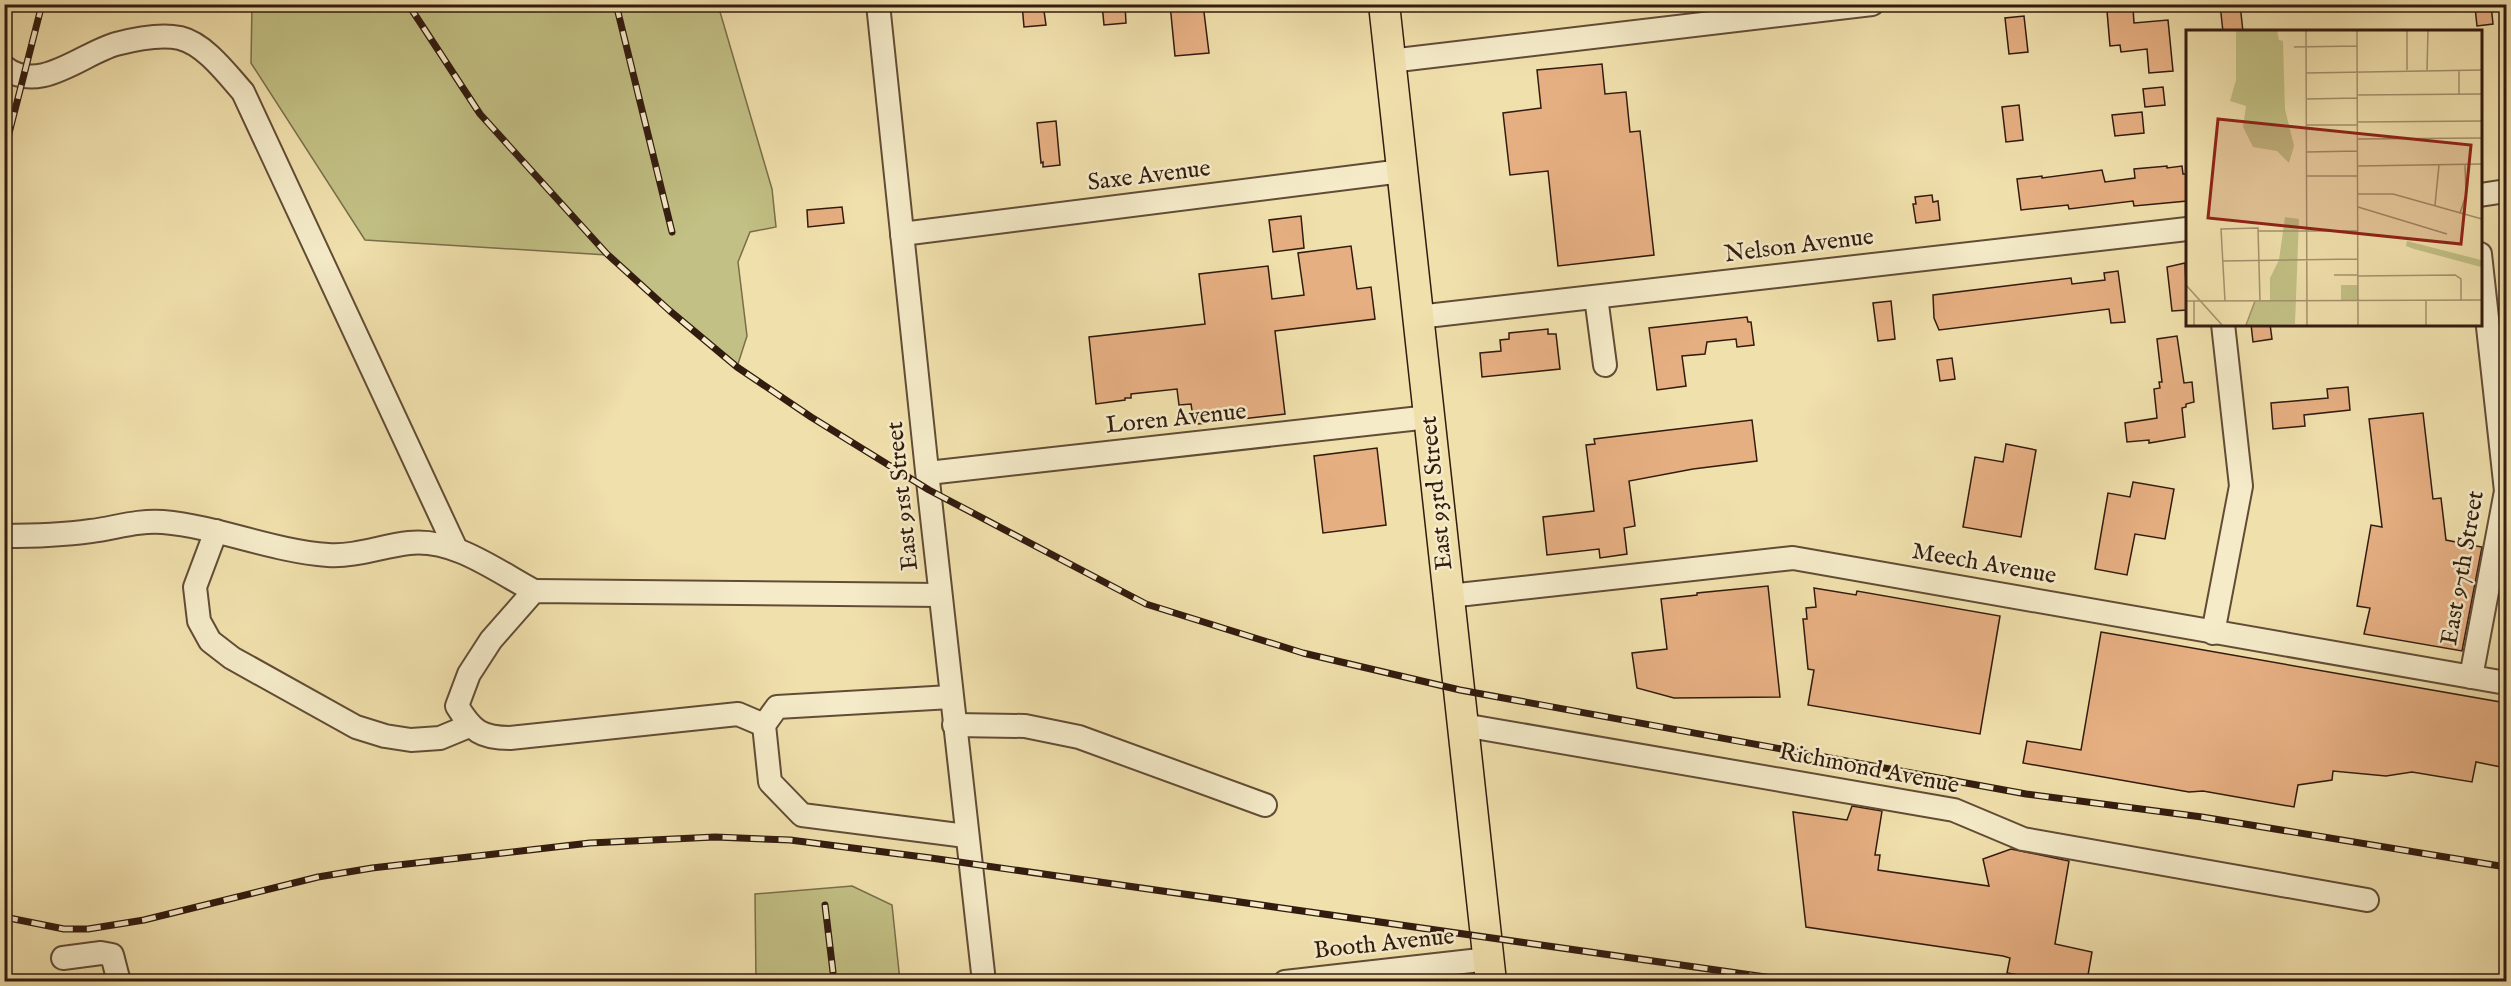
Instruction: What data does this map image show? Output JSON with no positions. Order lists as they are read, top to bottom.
{
  "streets": {
    "main road": ["East 93rd Street"],
    "street": [
      "Saxe Avenue",
      "Nelson Avenue",
      "Loren Avenue",
      "East 91st Street",
      "Meech Avenue",
      "East 97th Street",
      "Richmond Avenue",
      "Booth Avenue"
    ]
  },
  "crossings": [
    ["Saxe Avenue", "East 93rd Street"],
    ["Saxe Avenue", "East 91st Street"],
    ["Nelson Avenue", "East 93rd Street"],
    ["Loren Avenue", "East 93rd Street"],
    ["Loren Avenue", "East 91st Street"],
    ["East 93rd Street", "Meech Avenue"],
    ["East 93rd Street", "Richmond Avenue"],
    ["East 93rd Street", "Booth Avenue"],
    ["Meech Avenue", "East 97th Street"]
  ]
}
